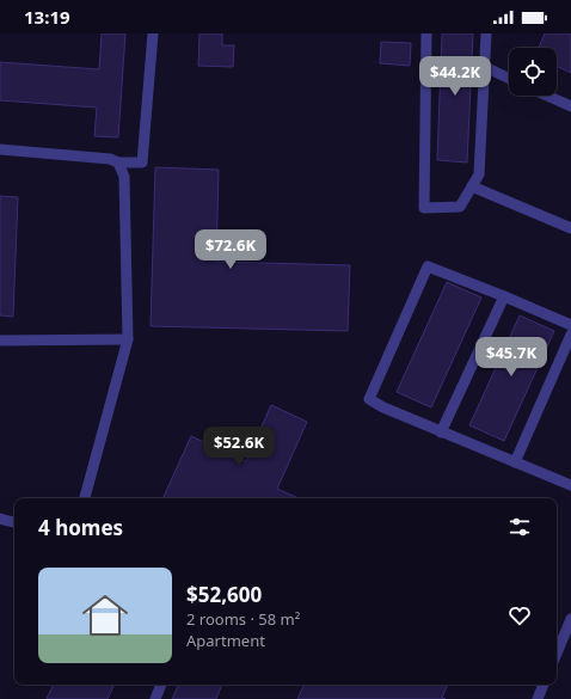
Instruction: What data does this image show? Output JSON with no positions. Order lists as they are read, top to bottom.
{
  "page": {
    "status": "13:19",
    "price": [
      "$44.2K",
      "$72.6K",
      "$45.7K",
      "$52.6K"
    ],
    "heading": "4 homes",
    "list": [
      {
        "name": "$52,600",
        "note": "2 rooms · 58 m² · Apartment"
      }
    ]
  }
}
